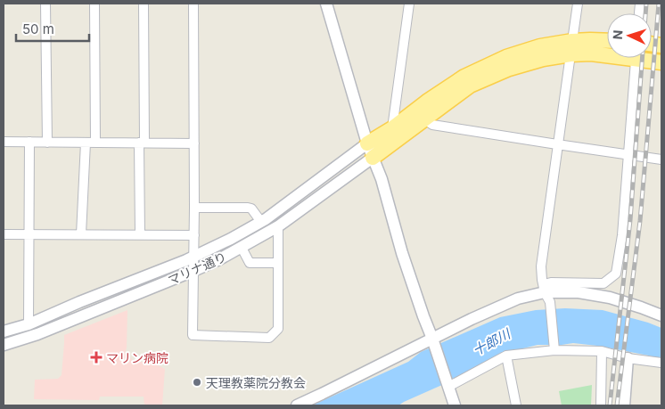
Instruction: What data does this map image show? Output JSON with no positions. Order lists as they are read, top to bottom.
{
  "streets": {
    "street": ["マリナ通り"]
  },
  "water": ["十郎川"],
  "places": {
    "health": ["マリン病院"],
    "other": ["天理教薬院分教会"]
  },
  "scale_bar": "50 m",
  "north": "left"
}
